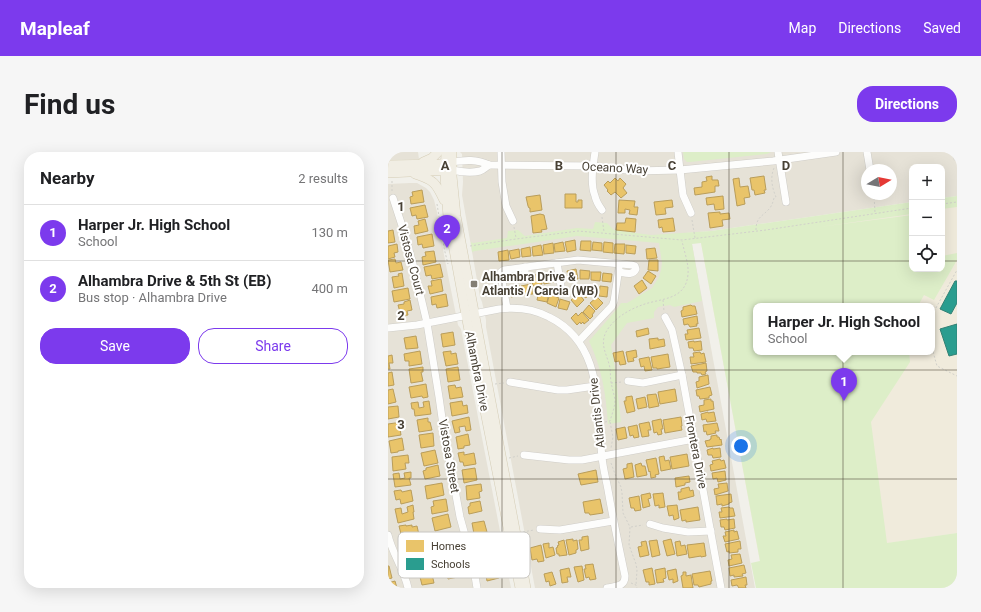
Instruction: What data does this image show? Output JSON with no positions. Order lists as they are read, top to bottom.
{
  "streets": {
    "main road": ["Alhambra Drive"],
    "street": [
      "Oceano Way",
      "Vistosa Court",
      "Atlantis Drive",
      "Frontera Drive",
      "Vistosa Street"
    ]
  },
  "crossings": [
    ["Oceano Way", "Alhambra Drive"],
    ["Vistosa Court", "Atlantis Drive"],
    ["Vistosa Court", "Vistosa Street"],
    ["Alhambra Drive", "Atlantis Drive"],
    ["Atlantis Drive", "Vistosa Street"]
  ],
  "places": {
    "transit": ["Alhambra Drive & Atlantis / Carcia (WB)"]
  },
  "legend": ["Homes", "Schools"],
  "north": "right",
  "page": {
    "header": "Mapleaf",
    "nav": ["Map", "Directions", "Saved"],
    "buttons": [
      "Directions",
      ["Save", "Share"]
    ],
    "title": "Find us",
    "heading": ["Nearby", "2 results"],
    "map_buttons": ["+", "−"],
    "list": [
      {
        "mark": "1",
        "name": "Harper Jr. High School",
        "note": "School",
        "value": "130 m"
      },
      {
        "mark": "2",
        "name": "Alhambra Drive & 5th St (EB)",
        "note": "Bus stop · Alhambra Drive",
        "value": "400 m"
      }
    ],
    "pins": ["2", "1"],
    "popup": ["Harper Jr. High School", "School"]
  },
  "grid": {
    "columns": [
      "A",
      "B",
      "C",
      "D"
    ],
    "rows": ["1", "2", "3"]
  }
}
